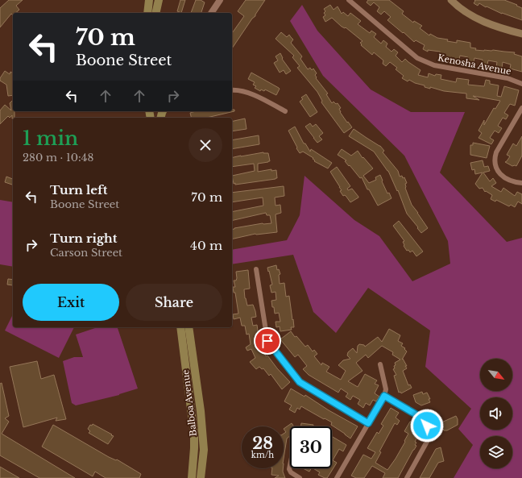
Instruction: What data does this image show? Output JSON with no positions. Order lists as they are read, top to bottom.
{
  "streets": {
    "main road": ["Balboa Avenue"],
    "street": ["Kenosha Avenue"]
  },
  "north": "bottom right",
  "page": {
    "turn": ["70 m", "Boone Street"],
    "heading": ["1 min", "280 m · 10:48"],
    "list": [
      {
        "name": "Turn left",
        "note": "Boone Street",
        "value": "70 m"
      },
      {
        "name": "Turn right",
        "note": "Carson Street",
        "value": "40 m"
      }
    ],
    "buttons": ["Exit", "Share"],
    "speed": "28 km/h",
    "limit": "30"
  }
}
